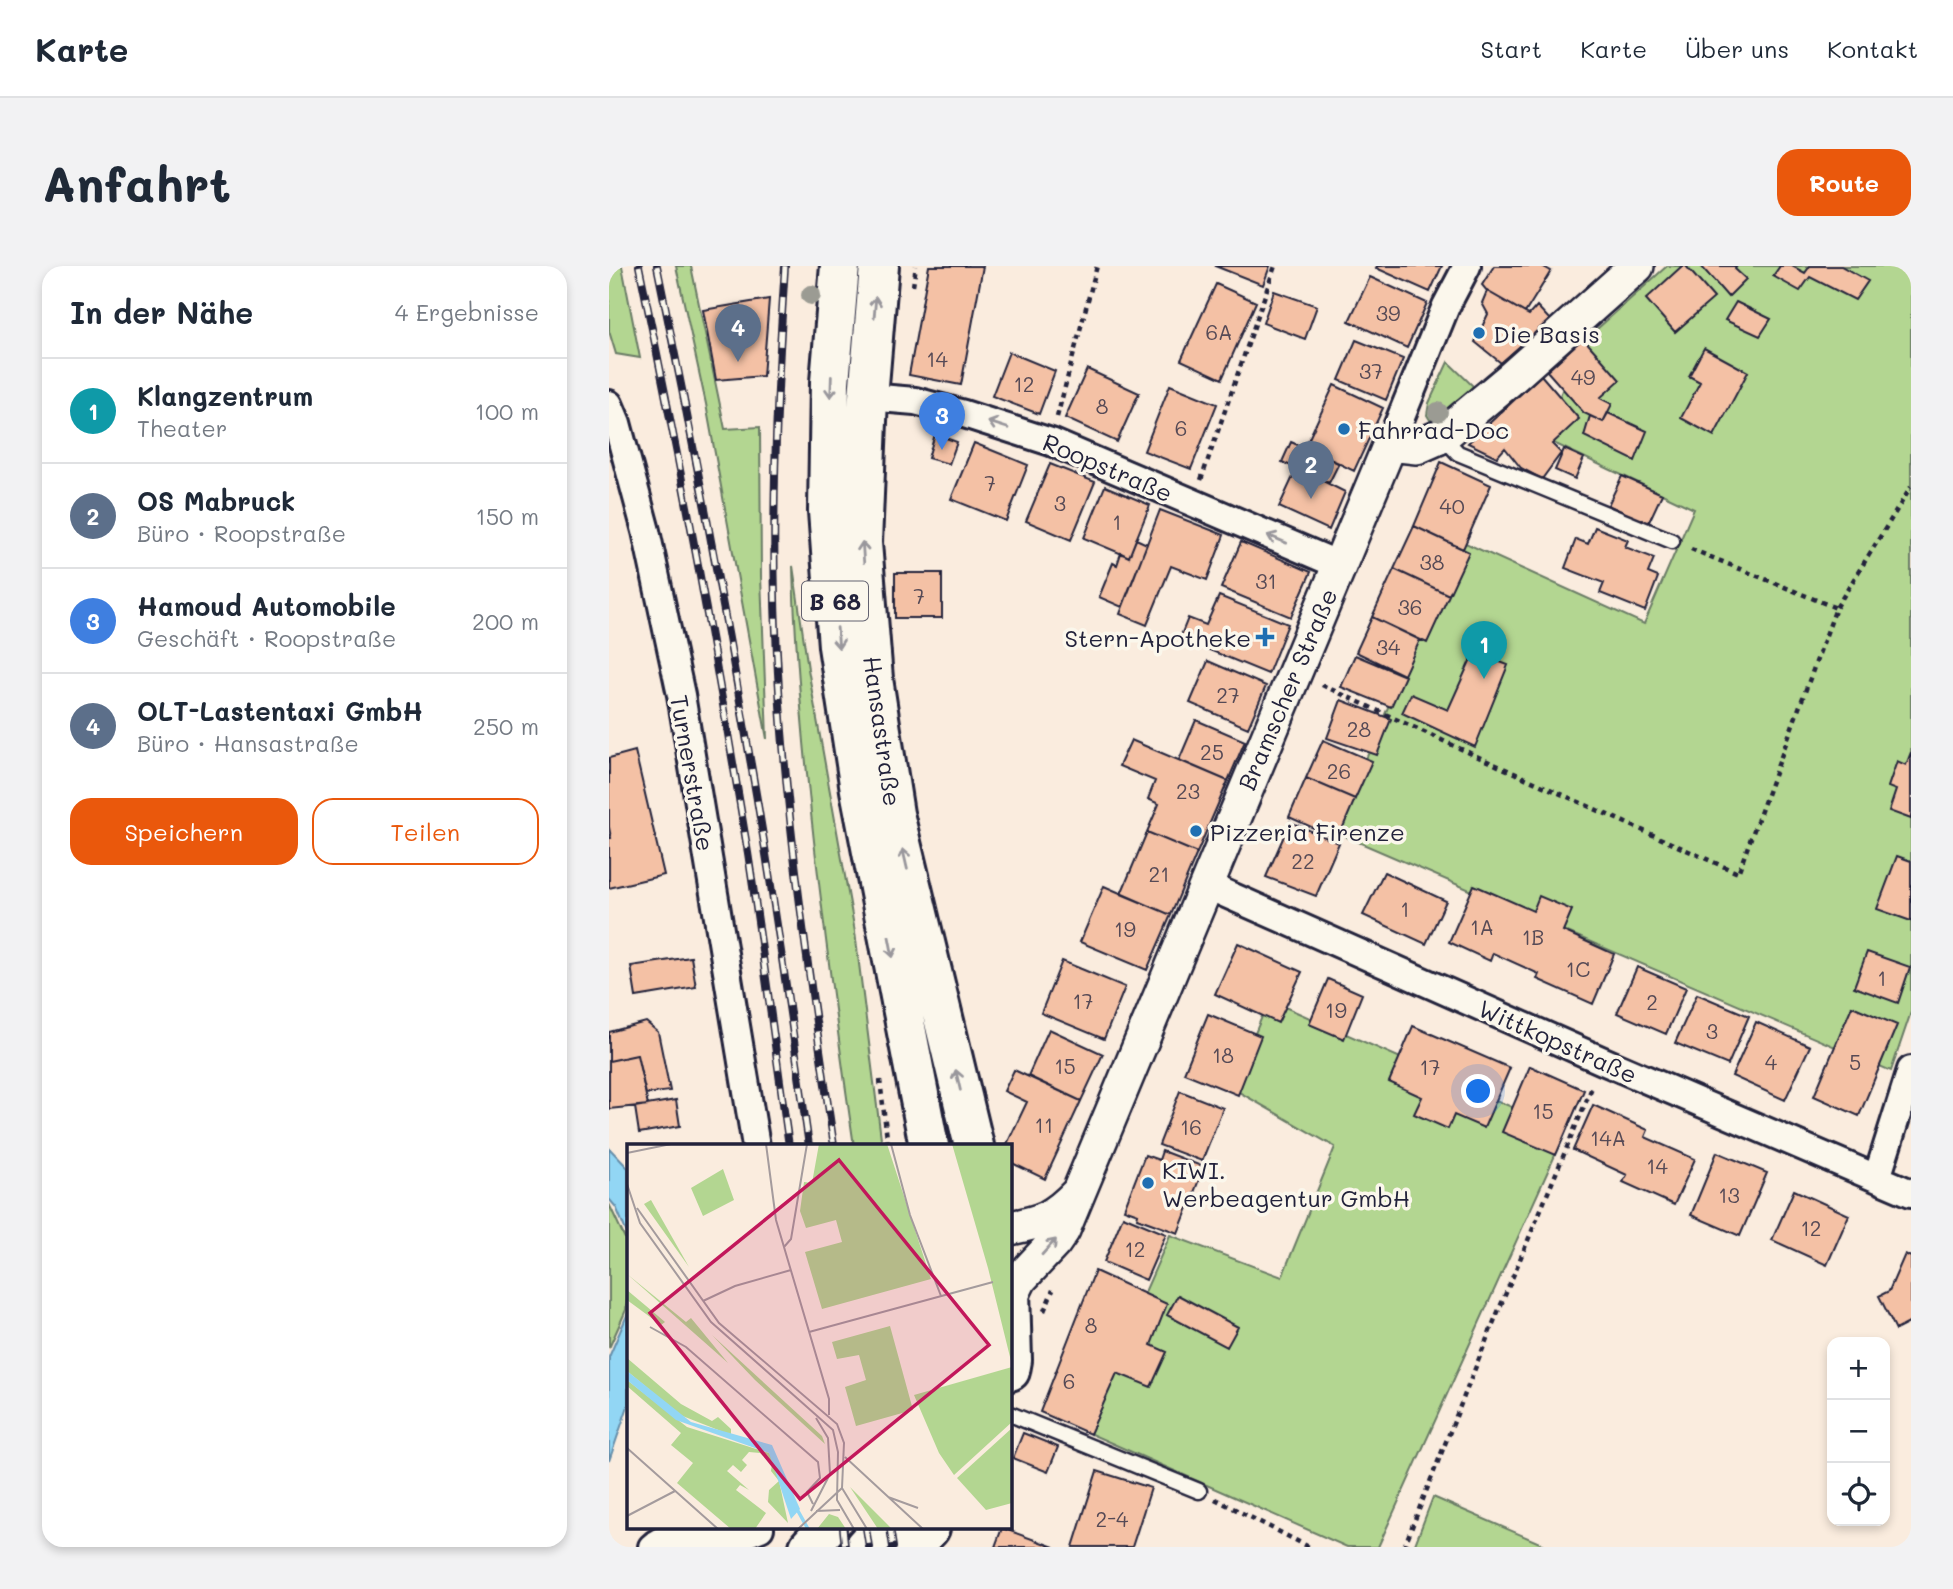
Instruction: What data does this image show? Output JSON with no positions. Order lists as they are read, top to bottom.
{
  "streets": {
    "main road": ["B 68", "Hansastraße"],
    "street": [
      "Roopstraße",
      "Bramscher Straße",
      "Turnerstraße",
      "Wittkopstraße"
    ]
  },
  "crossings": [
    ["Roopstraße", "Bramscher Straße"],
    ["Roopstraße", "Hansastraße"],
    ["Bramscher Straße", "Wittkopstraße"]
  ],
  "one_way": ["Roopstraße"],
  "places": {
    "other": [
      "Die Basis",
      "Fahrrad-Doc",
      "Pizzeria Firenze",
      "KIWI. Werbeagentur GmbH"
    ],
    "health": ["Stern-Apotheke"]
  },
  "house_numbers": [
    "39",
    "6A",
    "14",
    "37",
    "49",
    "12",
    "8",
    "6",
    "7",
    "3",
    "40",
    "1",
    "38",
    "31",
    "7",
    "36",
    "34",
    "27",
    "28",
    "25",
    "26",
    "23",
    "22",
    "21",
    "1",
    "1A",
    "19",
    "1B",
    "1C",
    "1",
    "17",
    "2",
    "19",
    "3",
    "18",
    "4",
    "5",
    "15",
    "17",
    "15",
    "11",
    "16",
    "14A",
    "14",
    "13",
    "12",
    "12",
    "8",
    "6",
    "2-4"
  ],
  "page": {
    "header": "Karte",
    "nav": [
      "Start",
      "Karte",
      "Über uns",
      "Kontakt"
    ],
    "buttons": [
      "Route",
      ["Speichern", "Teilen"]
    ],
    "title": "Anfahrt",
    "heading": ["In der Nähe", "4 Ergebnisse"],
    "pins": [
      "4",
      "3",
      "2",
      "1"
    ],
    "list": [
      {
        "mark": "1",
        "name": "Klangzentrum",
        "note": "Theater",
        "value": "100 m"
      },
      {
        "mark": "2",
        "name": "OS Mabruck",
        "note": "Büro · Roopstraße",
        "value": "150 m"
      },
      {
        "mark": "3",
        "name": "Hamoud Automobile",
        "note": "Geschäft · Roopstraße",
        "value": "200 m"
      },
      {
        "mark": "4",
        "name": "OLT-Lastentaxi GmbH",
        "note": "Büro · Hansastraße",
        "value": "250 m"
      }
    ],
    "map_buttons": ["+", "−"]
  }
}
